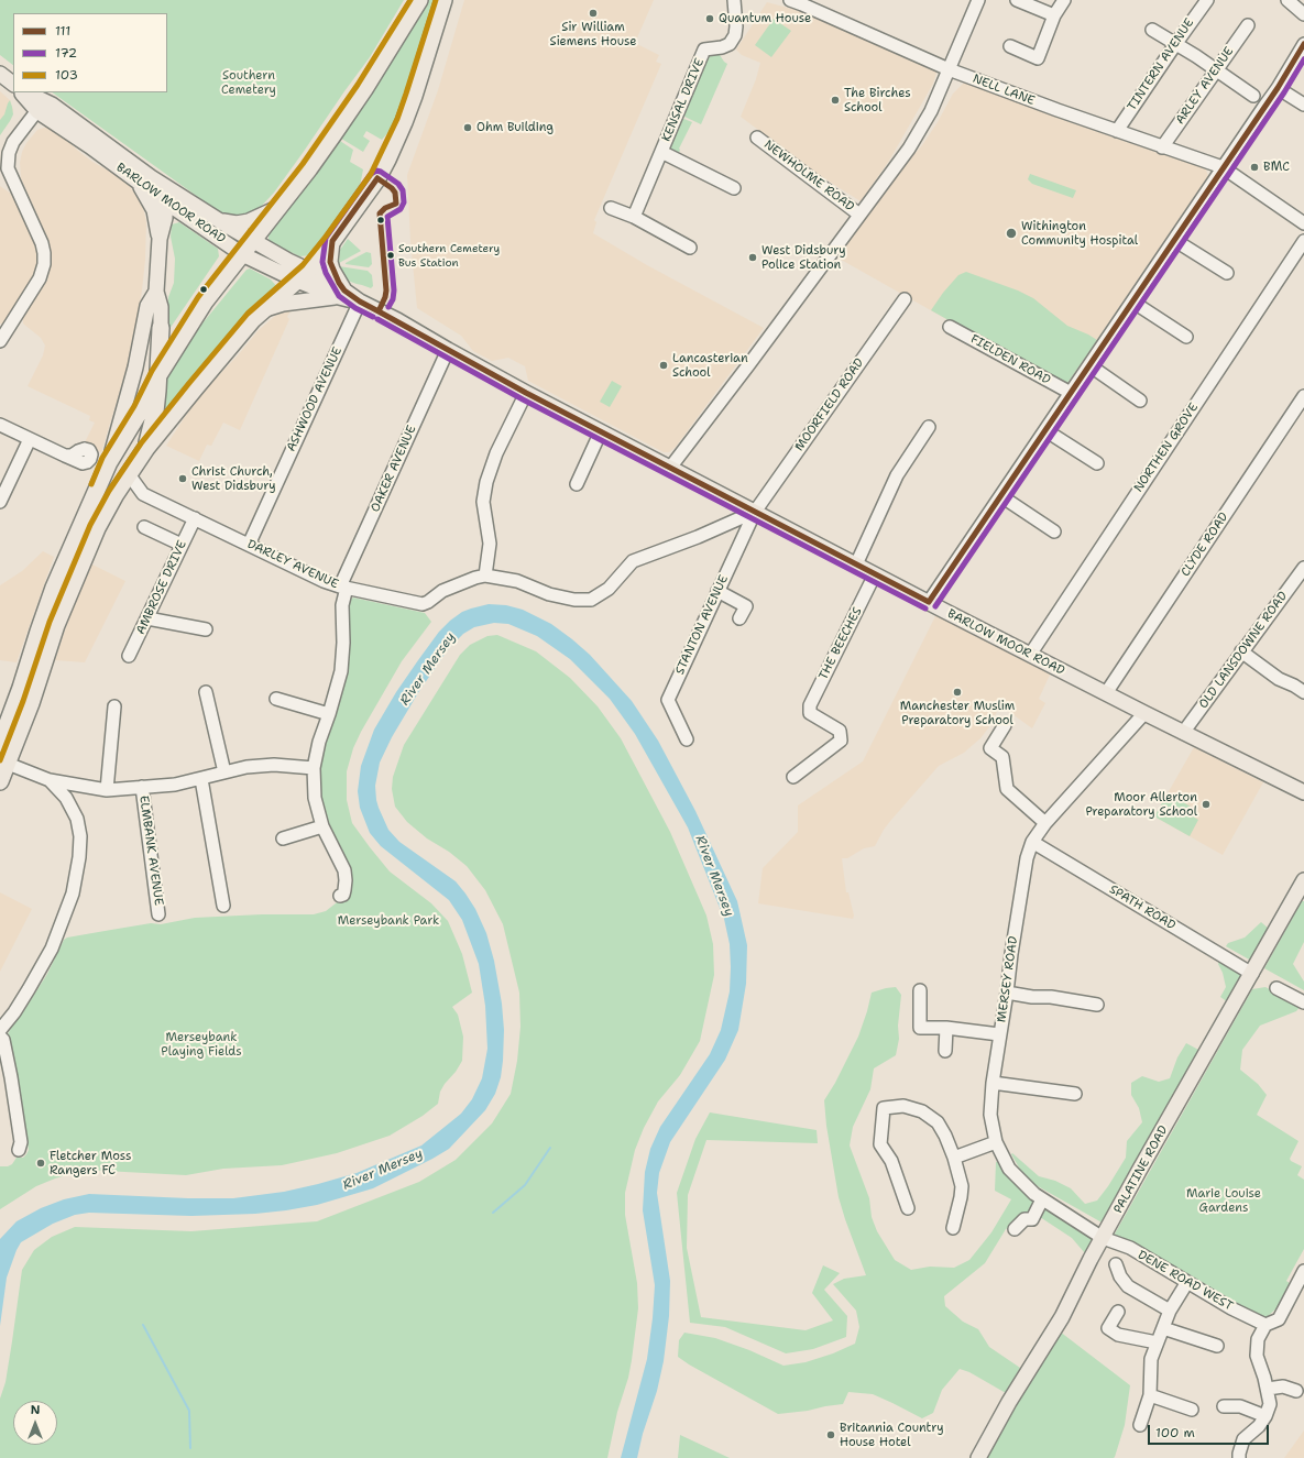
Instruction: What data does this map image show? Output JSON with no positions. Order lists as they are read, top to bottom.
{
  "streets": {
    "main road": ["BARLOW MOOR ROAD", "PALATINE ROAD"],
    "street": [
      "TINTERN AVENUE",
      "ARLEY AVENUE",
      "NELL LANE",
      "KENSAL DRIVE",
      "NEWHOLME ROAD",
      "FIELDEN ROAD",
      "ASHWOOD AVENUE",
      "MOORFIELD ROAD",
      "NORTHEN GROVE",
      "OAKER AVENUE",
      "CLYDE ROAD",
      "DARLEY AVENUE",
      "AMBROSE DRIVE",
      "STANTON AVENUE",
      "THE BEECHES",
      "OLD LANSDOWNE ROAD",
      "ELMBANK AVENUE",
      "SPATH ROAD",
      "MERSEY ROAD",
      "DENE ROAD WEST"
    ]
  },
  "crossings": [
    ["TINTERN AVENUE", "NELL LANE"],
    ["ARLEY AVENUE", "NELL LANE"],
    ["BARLOW MOOR ROAD", "ASHWOOD AVENUE"],
    ["BARLOW MOOR ROAD", "MOORFIELD ROAD"],
    ["BARLOW MOOR ROAD", "NORTHEN GROVE"],
    ["BARLOW MOOR ROAD", "OAKER AVENUE"],
    ["BARLOW MOOR ROAD", "CLYDE ROAD"],
    ["BARLOW MOOR ROAD", "DARLEY AVENUE"],
    ["BARLOW MOOR ROAD", "STANTON AVENUE"],
    ["BARLOW MOOR ROAD", "THE BEECHES"],
    ["BARLOW MOOR ROAD", "OLD LANSDOWNE ROAD"],
    ["BARLOW MOOR ROAD", "MERSEY ROAD"],
    ["ASHWOOD AVENUE", "DARLEY AVENUE"],
    ["MOORFIELD ROAD", "DARLEY AVENUE"],
    ["MOORFIELD ROAD", "STANTON AVENUE"],
    ["OAKER AVENUE", "DARLEY AVENUE"],
    ["DARLEY AVENUE", "AMBROSE DRIVE"],
    ["DARLEY AVENUE", "STANTON AVENUE"],
    ["SPATH ROAD", "MERSEY ROAD"],
    ["SPATH ROAD", "PALATINE ROAD"],
    ["MERSEY ROAD", "PALATINE ROAD"],
    ["MERSEY ROAD", "DENE ROAD WEST"],
    ["PALATINE ROAD", "DENE ROAD WEST"]
  ],
  "water": ["River Mersey"],
  "parks": [
    "Southern Cemetery",
    "Merseybank Park",
    "Merseybank Playing Fields",
    "Marie Louise Gardens"
  ],
  "places": [
    "Sir William Siemens House",
    "Quantum House",
    "The Birches School",
    "Ohm Building",
    "BMC",
    "Withington Community Hospital",
    "Southern Cemetery Bus Station",
    "West Didsbury Police Station",
    "Lancasterian School",
    "Christ Church, West Didsbury",
    "Manchester Muslim Preparatory School",
    "Moor Allerton Preparatory School",
    "Fletcher Moss Rangers FC",
    "Britannia Country House Hotel"
  ],
  "lines": ["transit line 103", "transit line 111", "transit line 172"],
  "legend": ["111", "172", "103"],
  "scale_bar": "100 m",
  "north": "top"
}
